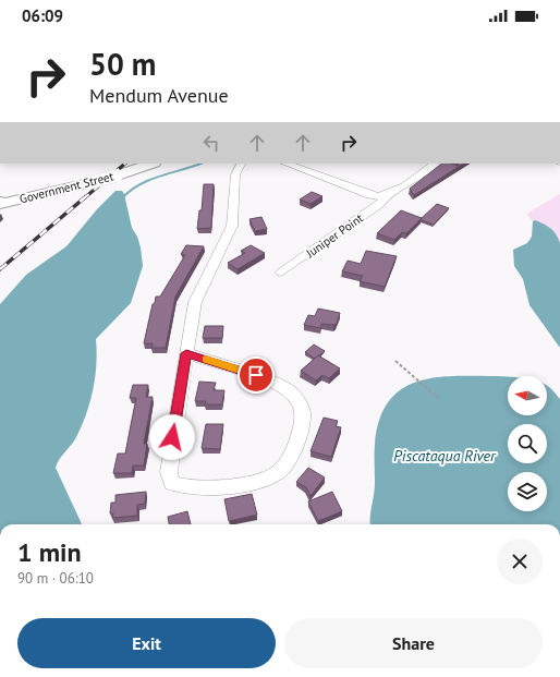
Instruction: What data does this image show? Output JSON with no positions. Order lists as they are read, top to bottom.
{
  "streets": {
    "main road": ["Government Street"],
    "street": ["Juniper Point"]
  },
  "water": ["Piscataqua River"],
  "north": "left",
  "page": {
    "status": "06:09",
    "turn": ["50 m", "Mendum Avenue"],
    "heading": ["1 min", "90 m · 06:10"],
    "buttons": ["Exit", "Share"]
  }
}
